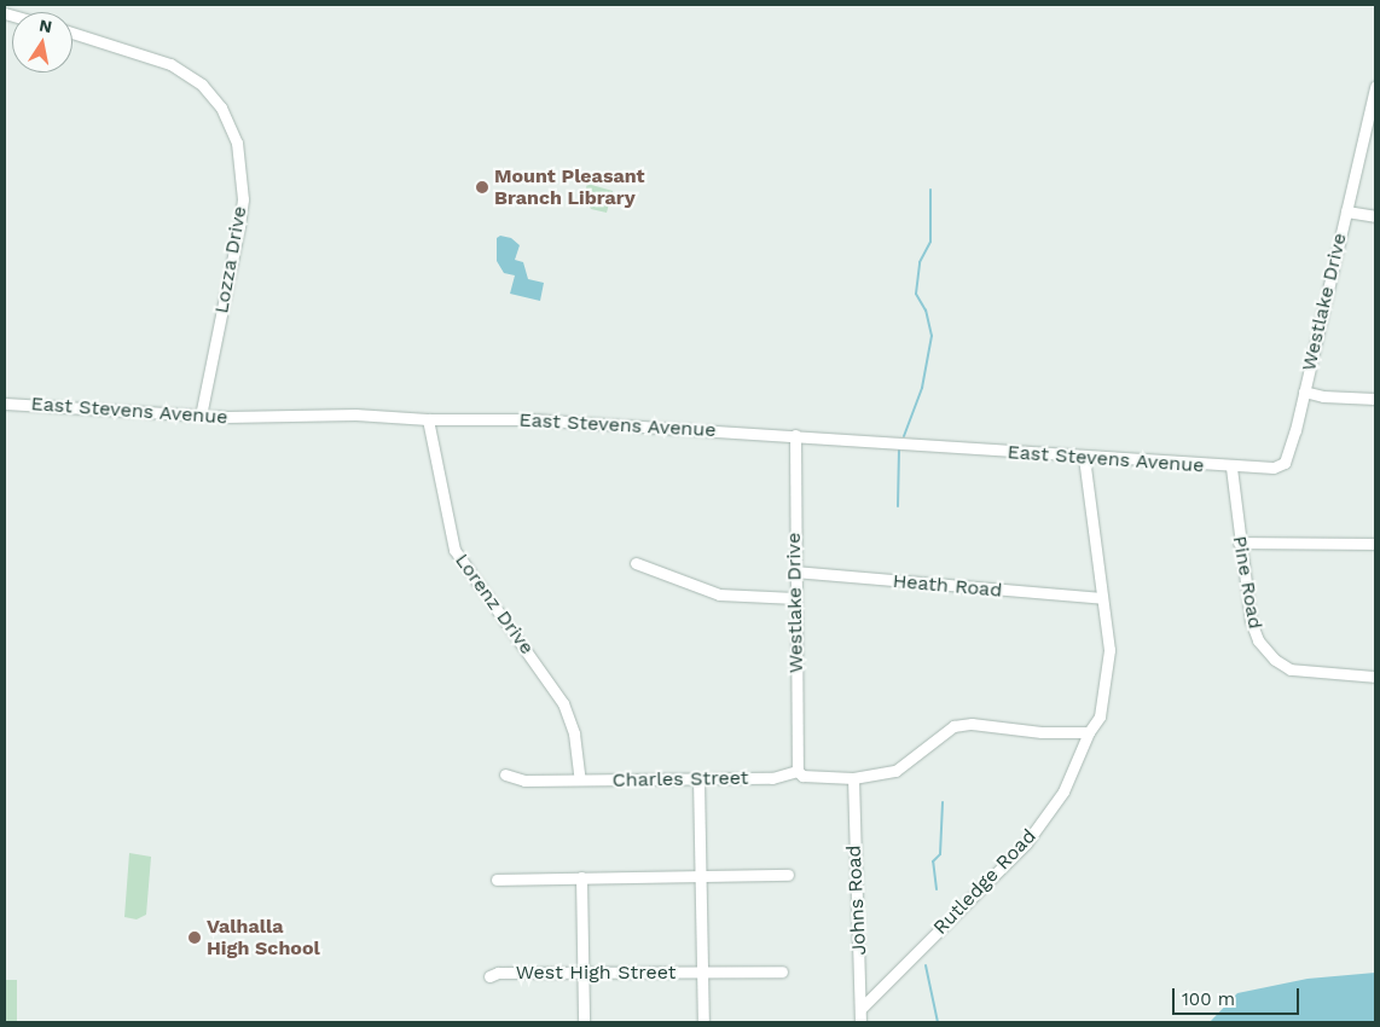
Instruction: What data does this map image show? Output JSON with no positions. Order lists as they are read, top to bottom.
{
  "streets": {
    "street": [
      "Lozza Drive",
      "Westlake Drive",
      "East Stevens Avenue",
      "Pine Road",
      "Heath Road",
      "Lorenz Drive",
      "Charles Street",
      "Rutledge Road",
      "Johns Road",
      "West High Street"
    ]
  },
  "crossings": [
    ["Lozza Drive", "East Stevens Avenue"],
    ["Westlake Drive", "East Stevens Avenue"],
    ["Westlake Drive", "Pine Road"],
    ["Westlake Drive", "Heath Road"],
    ["Westlake Drive", "Charles Street"],
    ["East Stevens Avenue", "Pine Road"],
    ["East Stevens Avenue", "Lorenz Drive"],
    ["East Stevens Avenue", "Rutledge Road"],
    ["Heath Road", "Rutledge Road"],
    ["Lorenz Drive", "Charles Street"],
    ["Charles Street", "Rutledge Road"],
    ["Charles Street", "Johns Road"],
    ["Rutledge Road", "Johns Road"]
  ],
  "places": ["Mount Pleasant Branch Library", "Valhalla High School"],
  "scale_bar": "100 m",
  "north": "top"
}
